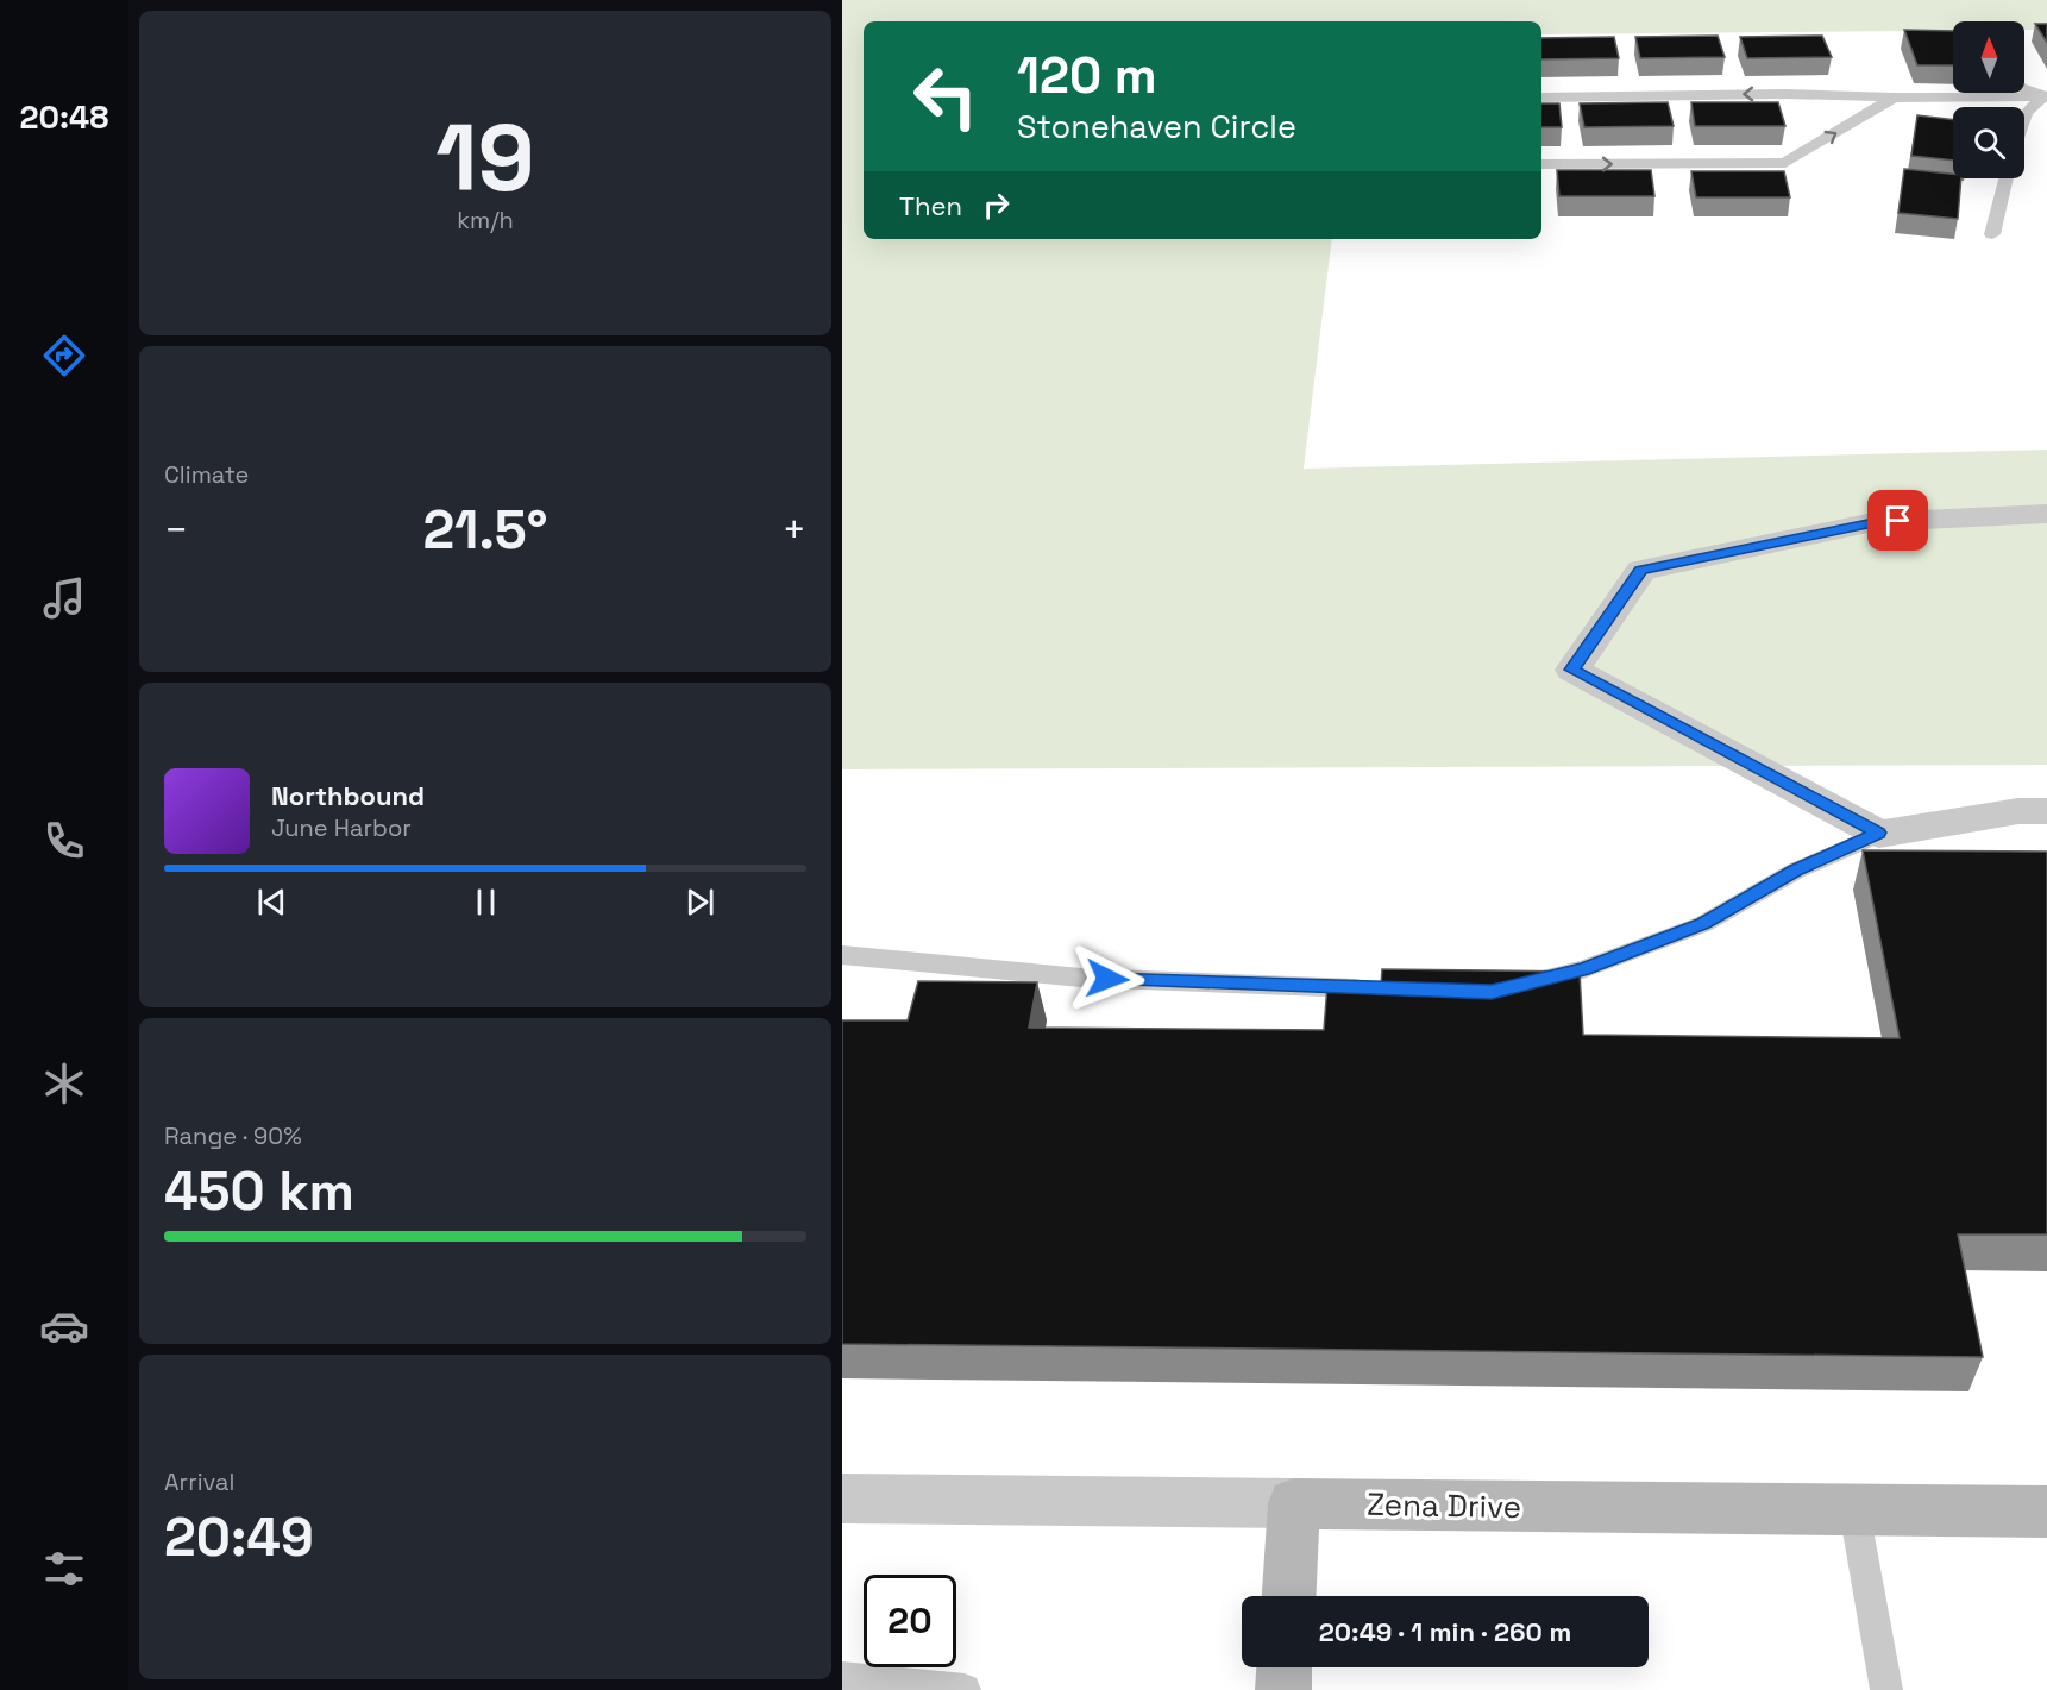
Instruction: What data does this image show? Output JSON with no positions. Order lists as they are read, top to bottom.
{
  "streets": {
    "street": ["Zena Drive"]
  },
  "north": "top",
  "page": {
    "tabs": "20:48",
    "tile": [
      ["19", "km/h"],
      "Climate",
      ["Range · 90%", "450 km"],
      ["Arrival", "20:49"]
    ],
    "turn": ["120 m", "Stonehaven Circle"],
    "then": "Then",
    "heat": ["−", "21.5°", "+"],
    "song": ["Northbound", "June Harbor"],
    "limit": "20",
    "trip": "20:49 · 1 min · 260 m"
  }
}
